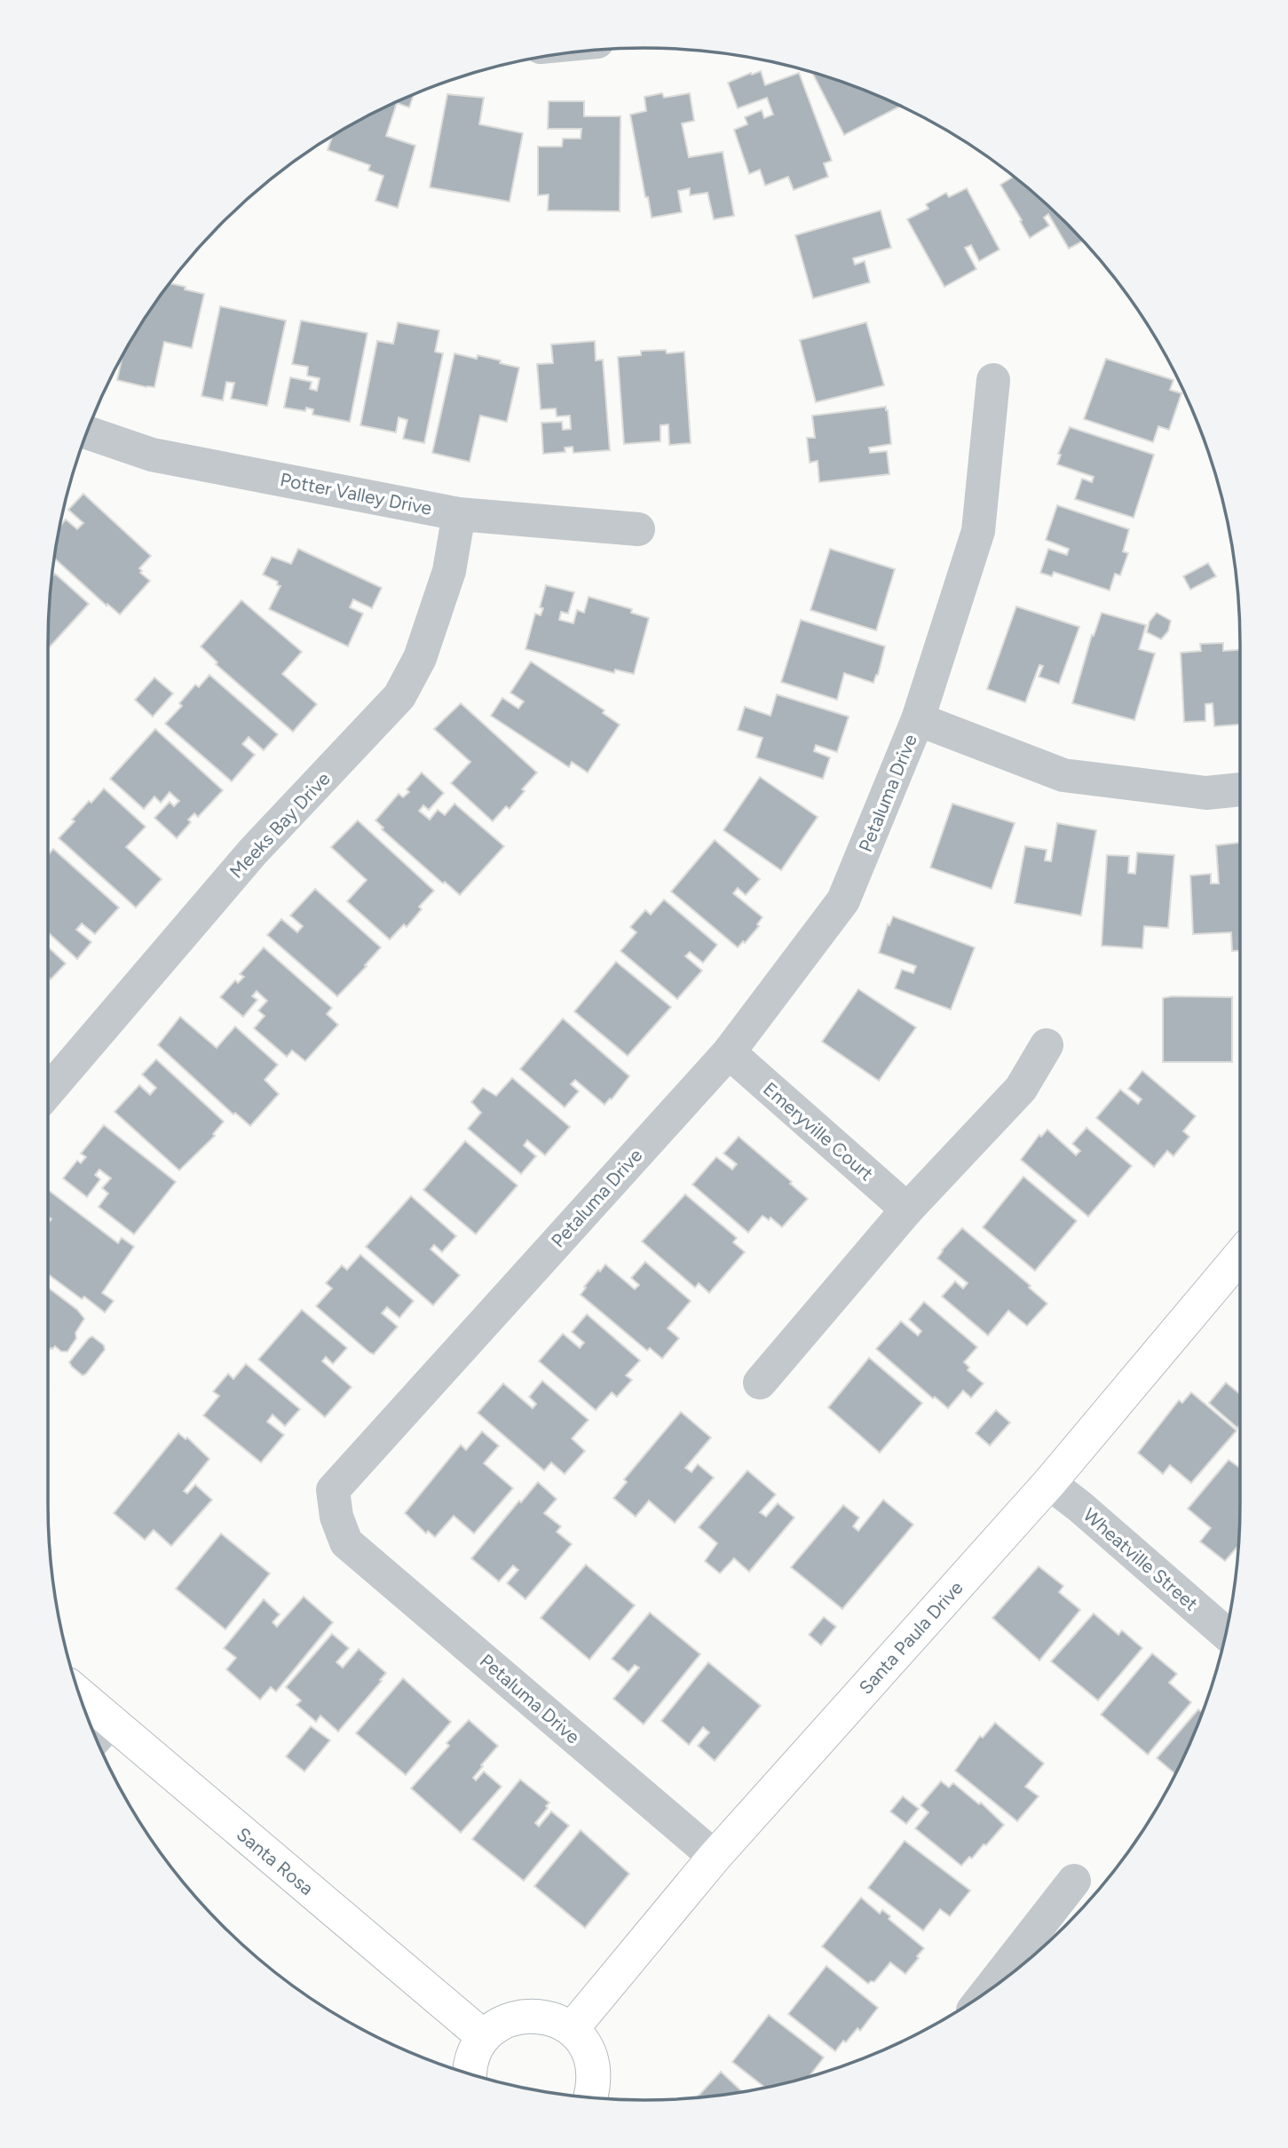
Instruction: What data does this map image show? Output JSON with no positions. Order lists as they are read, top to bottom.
{
  "streets": {
    "street": [
      "Potter Valley Drive",
      "Petaluma Drive",
      "Meeks Bay Drive",
      "Emeryville Court",
      "Wheatville Street",
      "Santa Paula Drive",
      "Santa Rosa"
    ]
  },
  "crossings": [
    ["Potter Valley Drive", "Meeks Bay Drive"],
    ["Petaluma Drive", "Emeryville Court"],
    ["Petaluma Drive", "Santa Paula Drive"],
    ["Wheatville Street", "Santa Paula Drive"]
  ]
}
